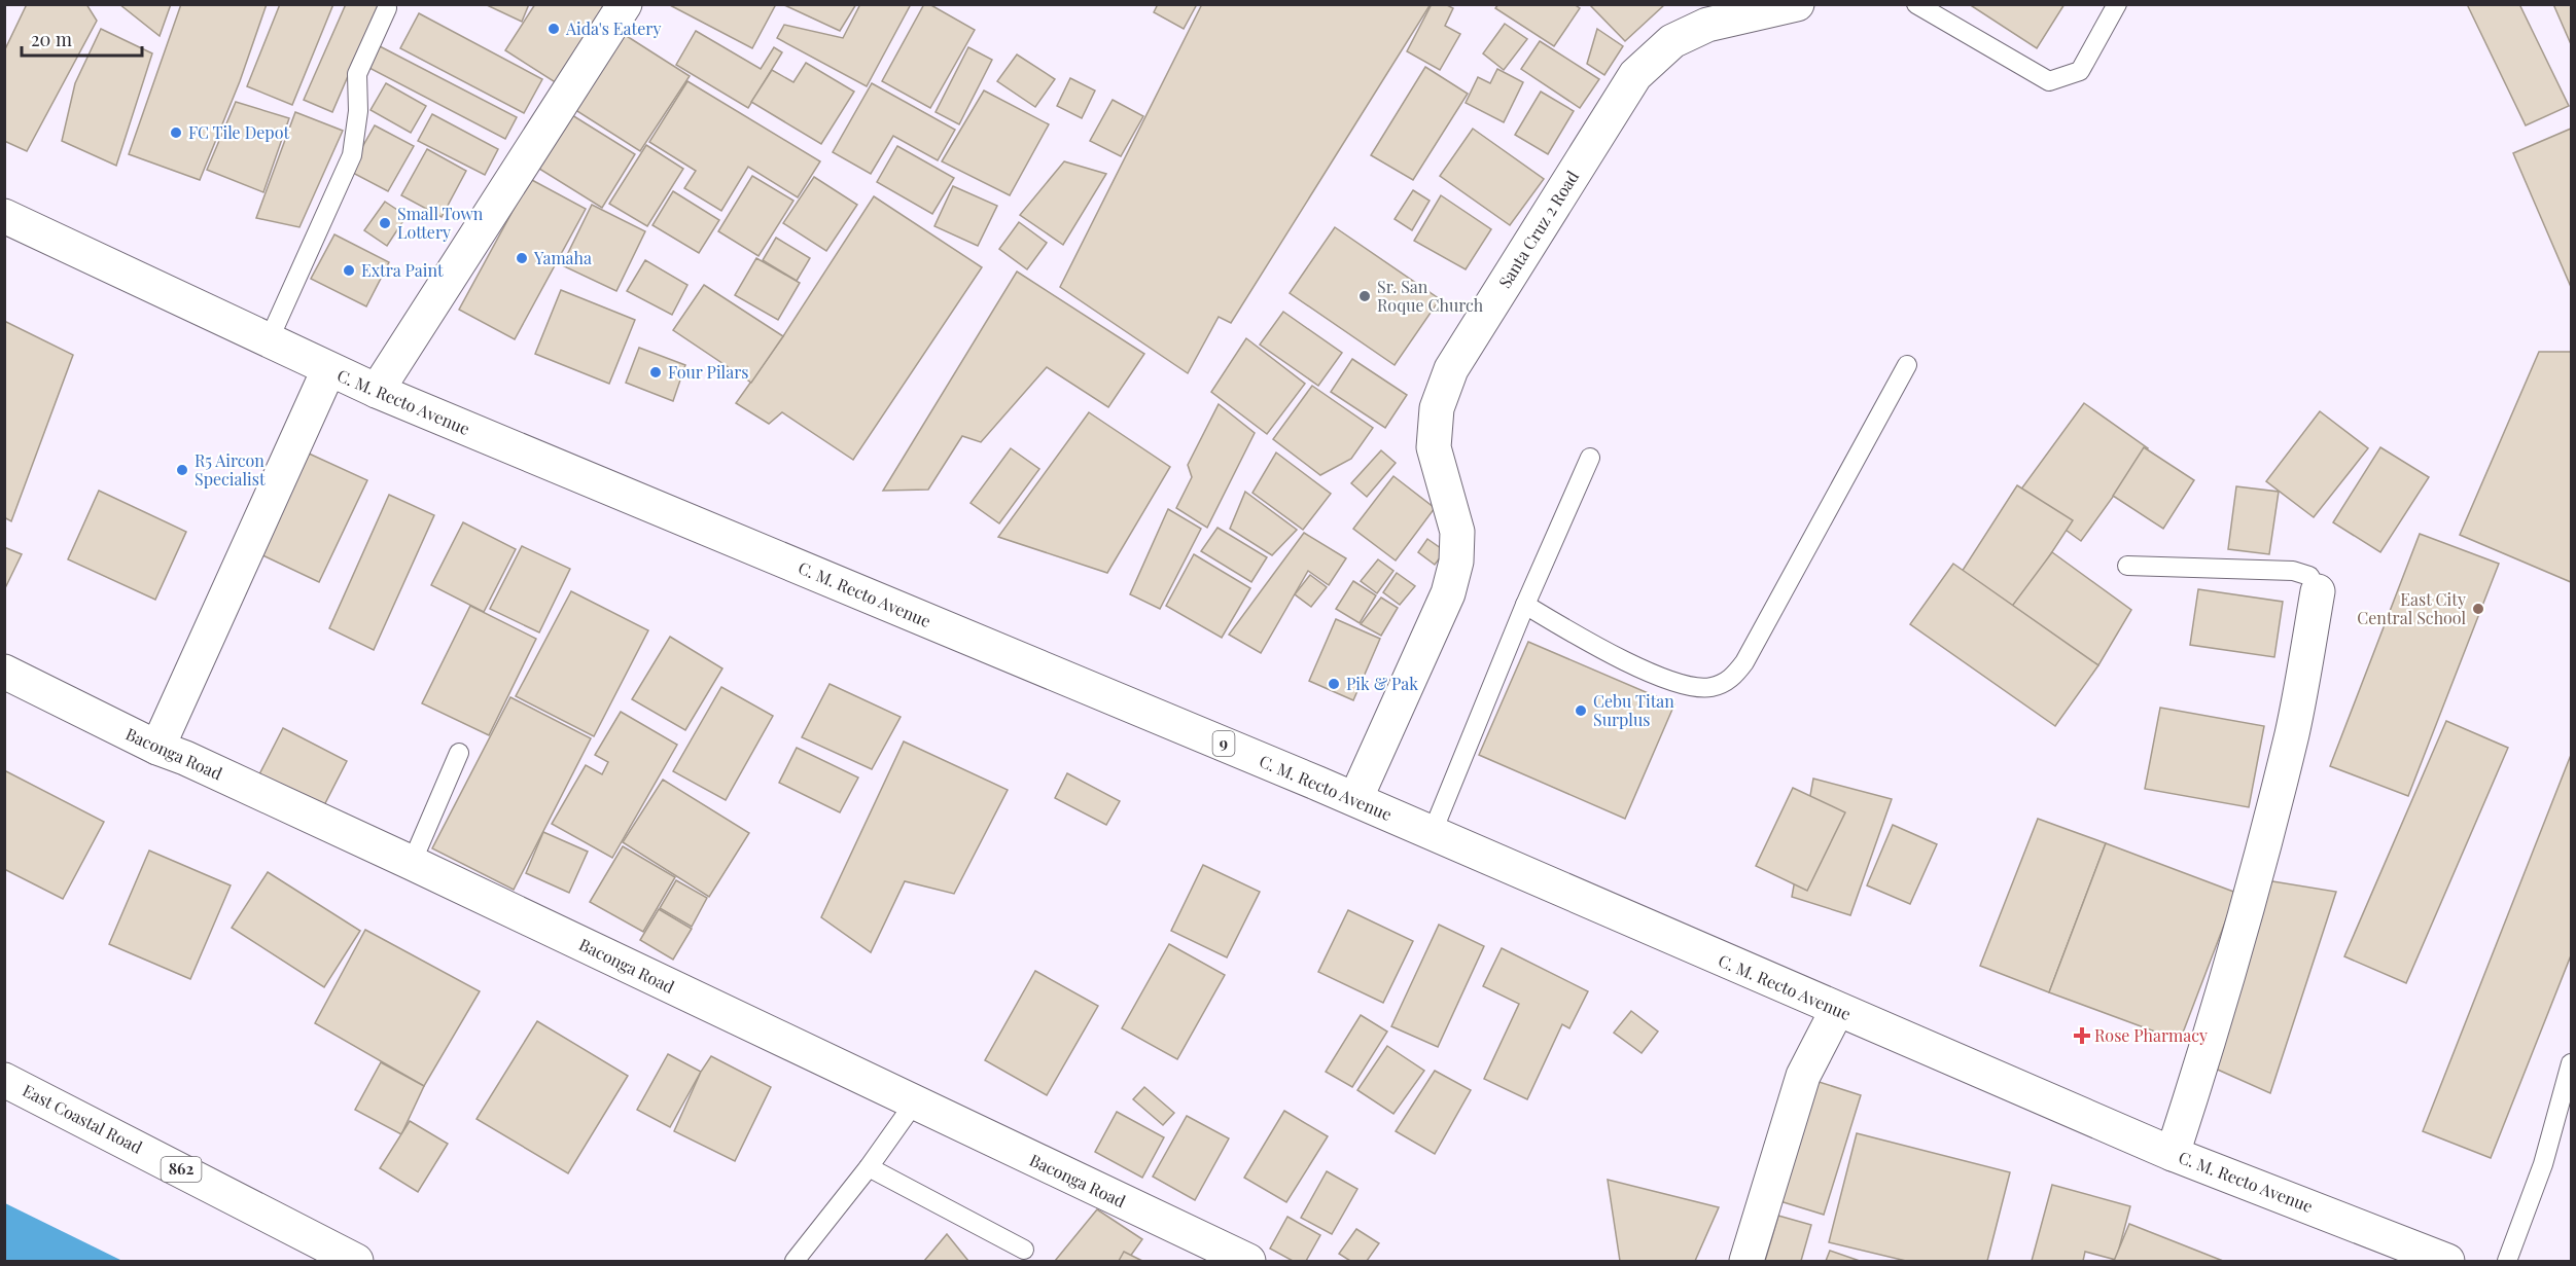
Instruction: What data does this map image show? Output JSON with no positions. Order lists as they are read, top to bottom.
{
  "streets": {
    "main road": [
      "Santa Cruz 2 Road",
      "C. M. Recto Avenue",
      "9",
      "Baconga Road",
      "East Coastal Road",
      "862"
    ]
  },
  "crossings": [
    ["Santa Cruz 2 Road", "C. M. Recto Avenue"]
  ],
  "places": {
    "other": [
      "Aida's Eatery",
      "FC Tile Depot",
      "Small Town Lottery",
      "Yamaha",
      "Extra Paint",
      "Sr. San Roque Church",
      "Four Pilars",
      "R5 Aircon Specialist",
      "East City Central School",
      "Pik & Pak",
      "Cebu Titan Surplus"
    ],
    "health": ["Rose Pharmacy"]
  },
  "scale_bar": "20 m"
}
